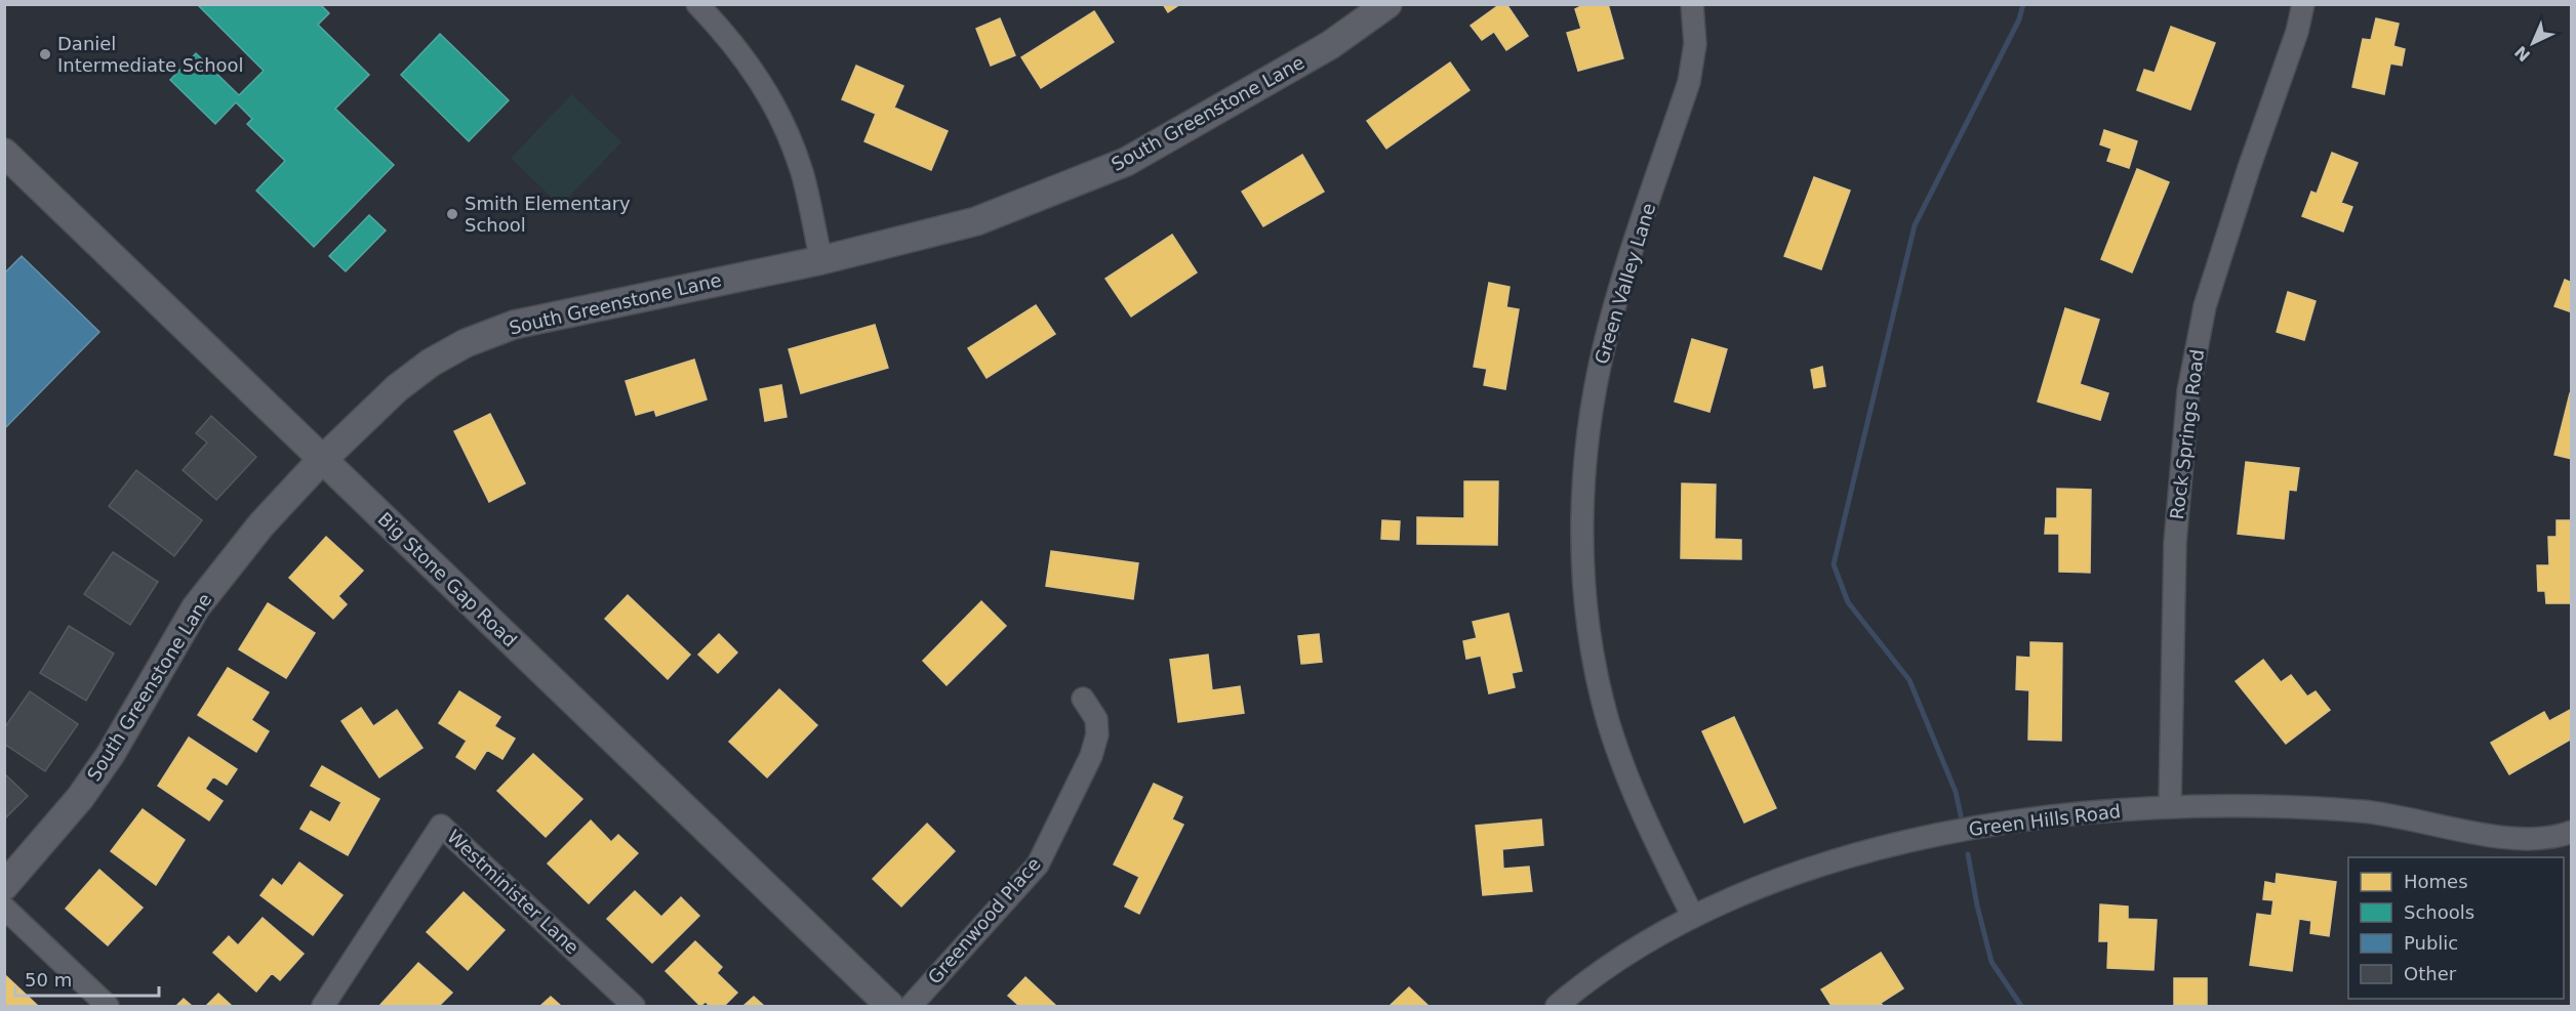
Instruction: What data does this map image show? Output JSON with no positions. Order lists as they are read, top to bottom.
{
  "streets": {
    "street": [
      "South Greenstone Lane",
      "Green Valley Lane",
      "Rock Springs Road",
      "Big Stone Gap Road",
      "Green Hills Road",
      "Westminister Lane",
      "Greenwood Place"
    ]
  },
  "crossings": [
    ["South Greenstone Lane", "Big Stone Gap Road"],
    ["Green Valley Lane", "Green Hills Road"],
    ["Rock Springs Road", "Green Hills Road"]
  ],
  "places": ["Daniel Intermediate School", "Smith Elementary School"],
  "legend": [
    "Homes",
    "Schools",
    "Public",
    "Other"
  ],
  "scale_bar": "50 m",
  "north": "bottom left"
}
